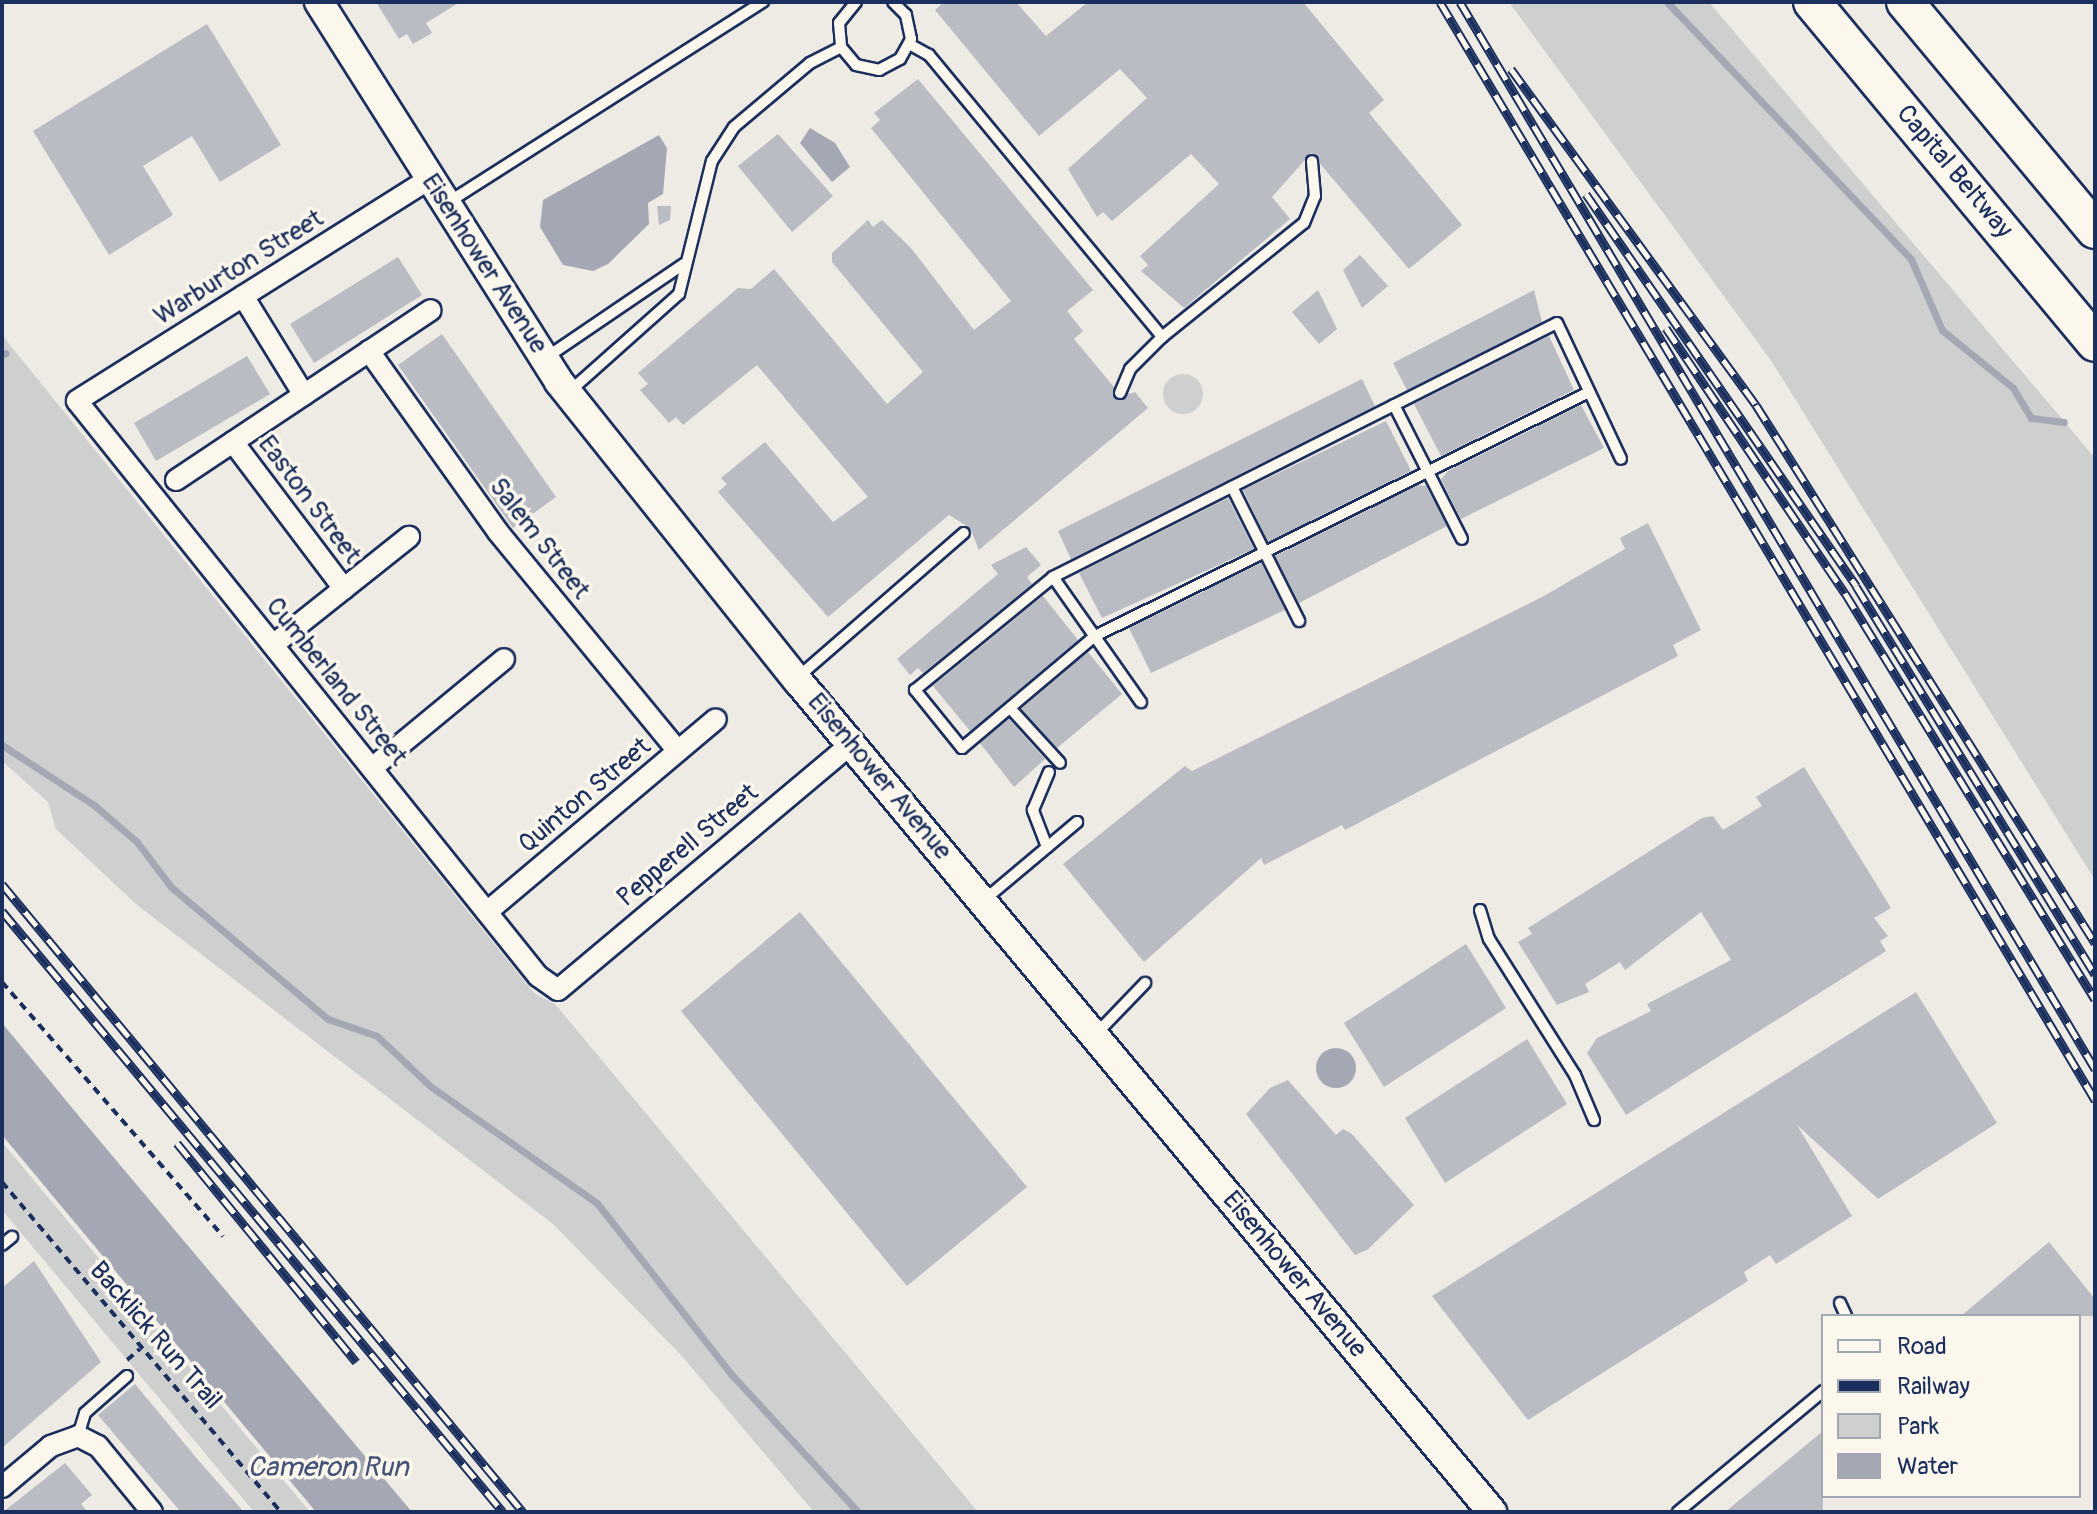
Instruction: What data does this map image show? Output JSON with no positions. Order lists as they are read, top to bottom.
{
  "streets": {
    "highway": ["Capital Beltway"],
    "main road": ["Eisenhower Avenue"],
    "street": [
      "Warburton Street",
      "Easton Street",
      "Salem Street",
      "Cumberland Street",
      "Quinton Street",
      "Pepperell Street"
    ],
    "path": ["Backlick Run Trail"]
  },
  "crossings": [
    ["Eisenhower Avenue", "Warburton Street"],
    ["Eisenhower Avenue", "Pepperell Street"],
    ["Warburton Street", "Cumberland Street"],
    ["Salem Street", "Quinton Street"],
    ["Cumberland Street", "Quinton Street"],
    ["Cumberland Street", "Pepperell Street"]
  ],
  "water": ["Cameron Run"],
  "legend": [
    "Road",
    "Railway",
    "Park",
    "Water"
  ]
}
